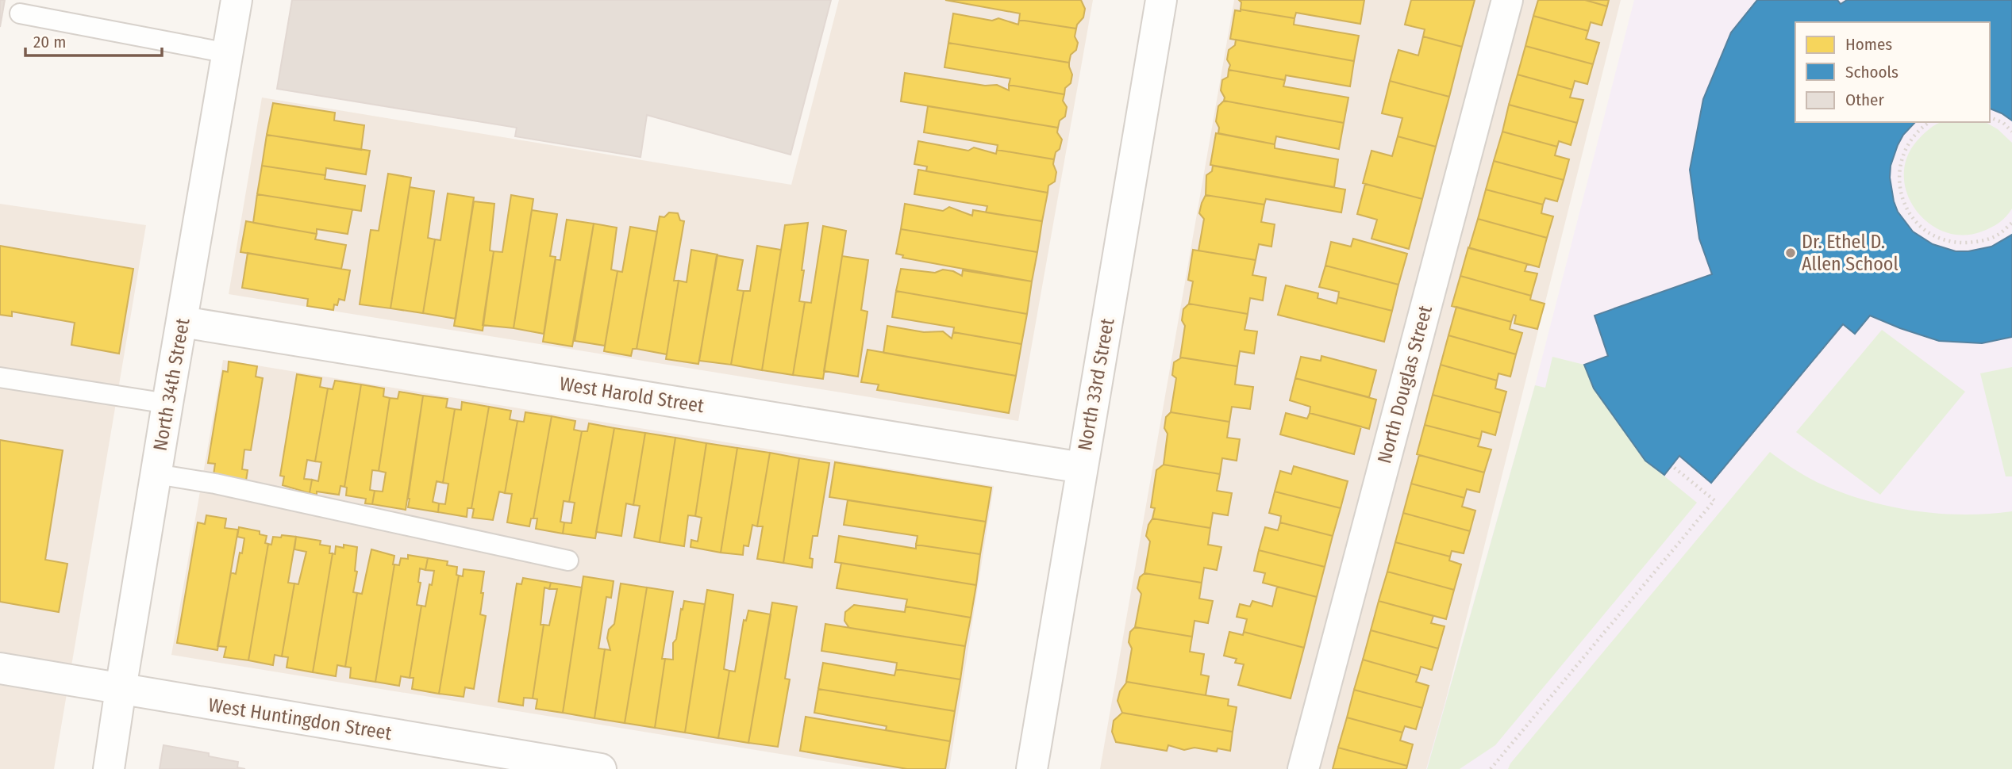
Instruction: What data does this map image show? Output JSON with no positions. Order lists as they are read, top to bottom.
{
  "streets": {
    "street": [
      "North 34th Street",
      "North 33rd Street",
      "North Douglas Street",
      "West Harold Street",
      "West Huntingdon Street"
    ]
  },
  "crossings": [
    ["North 34th Street", "West Harold Street"],
    ["North 34th Street", "West Huntingdon Street"],
    ["North 33rd Street", "West Harold Street"]
  ],
  "places": ["Dr. Ethel D. Allen School"],
  "legend": ["Homes", "Schools", "Other"],
  "scale_bar": "20 m"
}
